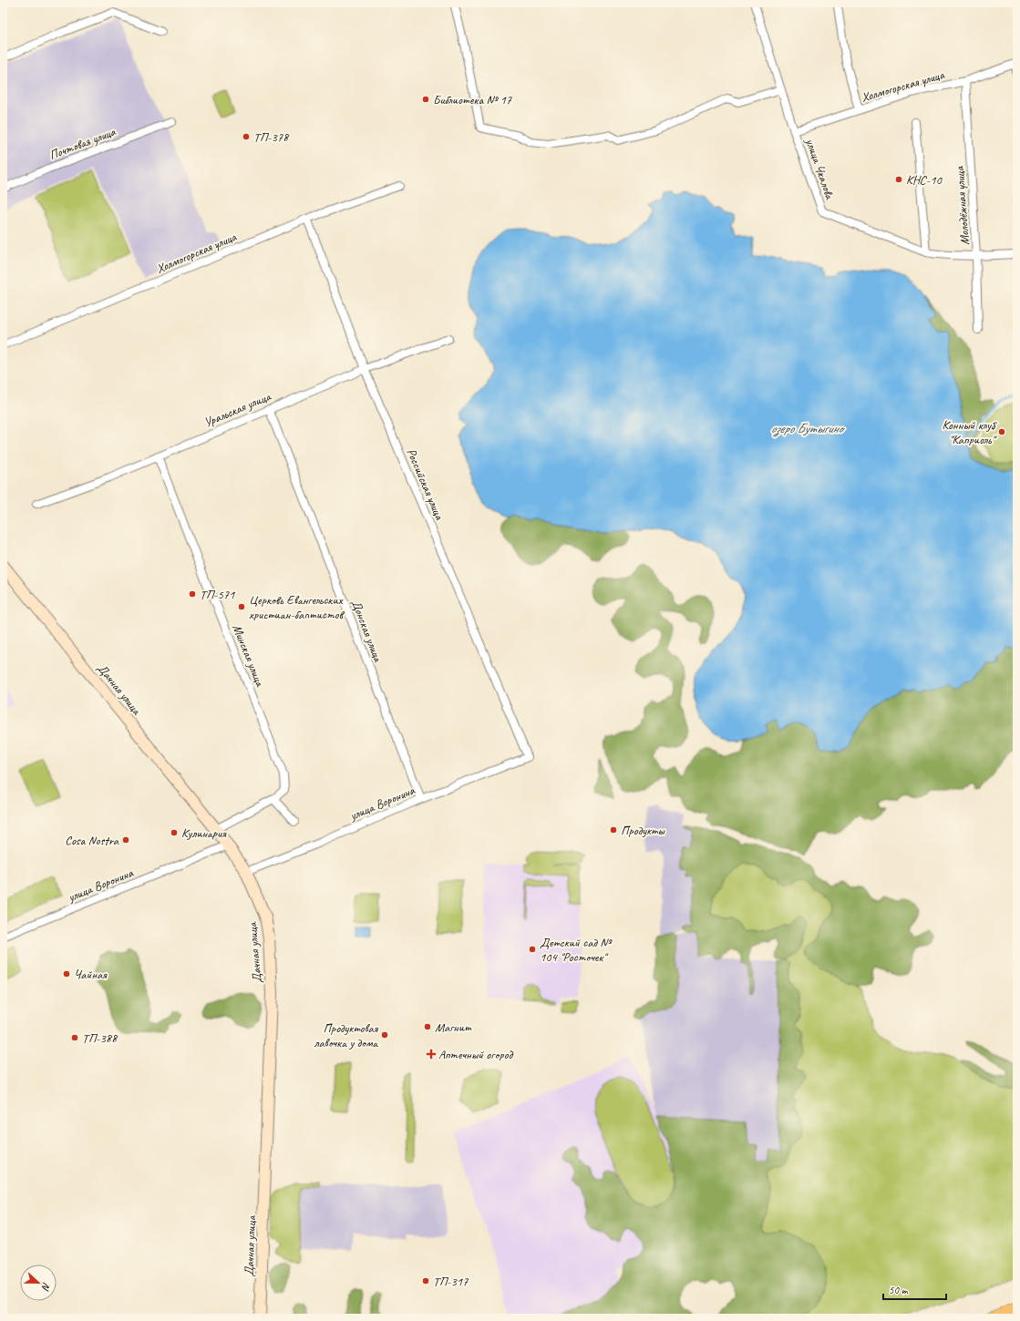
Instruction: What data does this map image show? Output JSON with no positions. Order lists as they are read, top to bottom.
{
  "streets": {
    "street": [
      "Холмогорская улица",
      "Почтовая улица",
      "улица Чкалова",
      "Молодёжная улица",
      "Уральская улица",
      "Российская улица",
      "Донская улица",
      "Минская улица",
      "Дачная улица",
      "улица Воронина"
    ]
  },
  "crossings": [
    ["Холмогорская улица", "улица Чкалова"],
    ["Холмогорская улица", "Молодёжная улица"],
    ["Холмогорская улица", "Российская улица"],
    ["улица Чкалова", "Молодёжная улица"],
    ["Уральская улица", "Российская улица"],
    ["Уральская улица", "Донская улица"],
    ["Уральская улица", "Минская улица"],
    ["Российская улица", "улица Воронина"],
    ["Донская улица", "улица Воронина"],
    ["Дачная улица", "улица Воронина"]
  ],
  "water": ["озеро Бутыгино"],
  "places": {
    "other": [
      "Библиотека № 17",
      "ТП-378",
      "КНС-10",
      "Конный клуб \"Каприоль\"",
      "ТП-571",
      "Церковь Евангельских христиан-баптистов",
      "Продукты",
      "Кулинария",
      "Cosa Nostra",
      "Детский сад № 104 \"Росточек\"",
      "Чайная",
      "Магнит",
      "Продуктовая лавочка у дома",
      "ТП-388",
      "ТП-317"
    ],
    "health": ["Аптечный огород"]
  },
  "scale_bar": "50 m",
  "north": "right"
}
